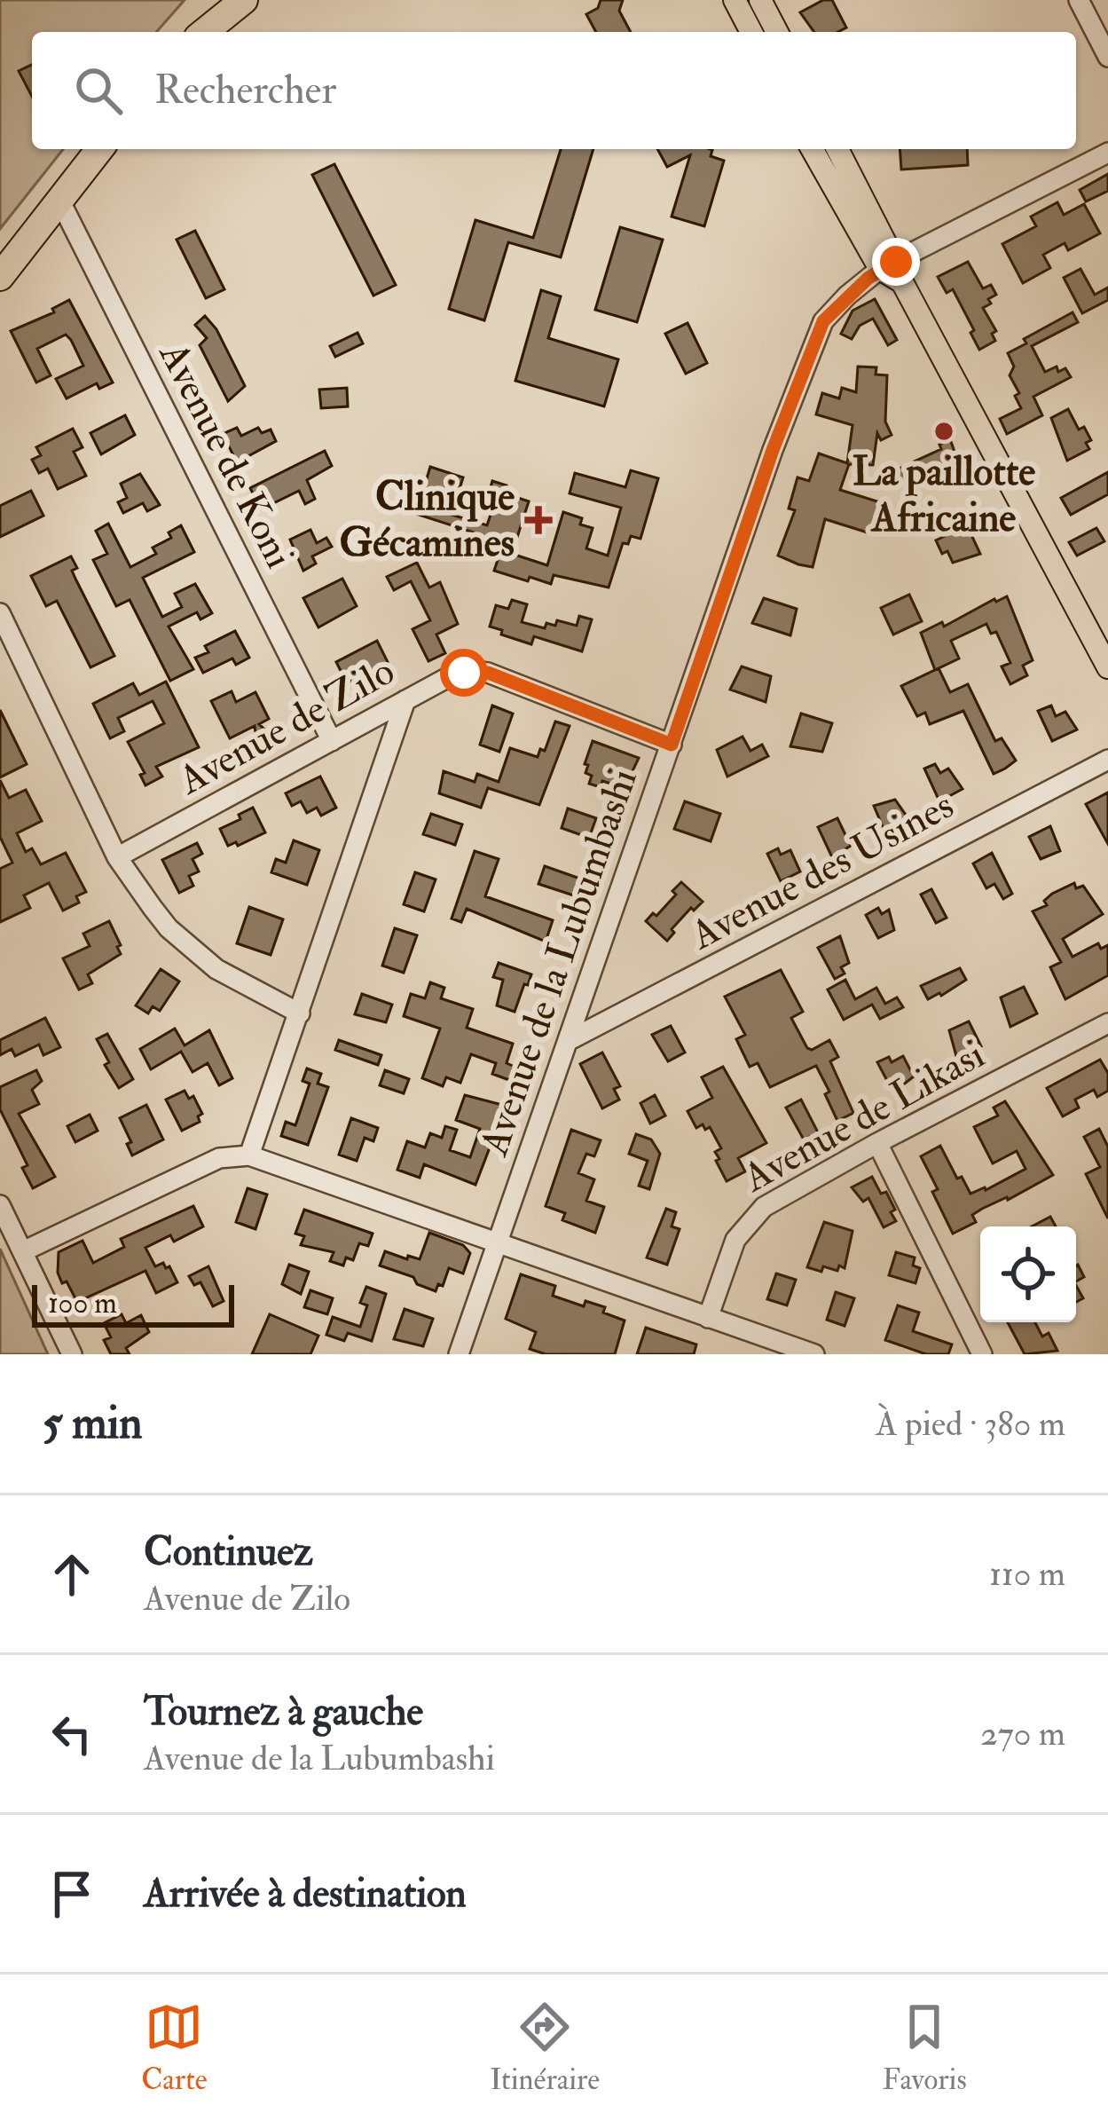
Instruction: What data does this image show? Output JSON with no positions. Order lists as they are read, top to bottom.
{
  "streets": {
    "street": [
      "Avenue de Koni",
      "Avenue de Zilo",
      "Avenue des Usines",
      "Avenue de la Lubumbashi",
      "Avenue de Likasi"
    ]
  },
  "crossings": [
    ["Avenue de Koni", "Avenue de Zilo"],
    ["Avenue de Zilo", "Avenue de la Lubumbashi"],
    ["Avenue des Usines", "Avenue de la Lubumbashi"]
  ],
  "places": {
    "other": ["La paillotte Africaine"],
    "health": ["Clinique Gécamines"]
  },
  "scale_bar": "100 m",
  "page": {
    "search": "Rechercher",
    "scale": "100 m",
    "heading": ["5 min", "À pied · 380 m"],
    "list": [
      ["Continuez", "Avenue de Zilo", "110 m"],
      ["Tournez à gauche", "Avenue de la Lubumbashi", "270 m"],
      "Arrivée à destination"
    ],
    "nav": ["Carte", "Itinéraire", "Favoris"]
  }
}
